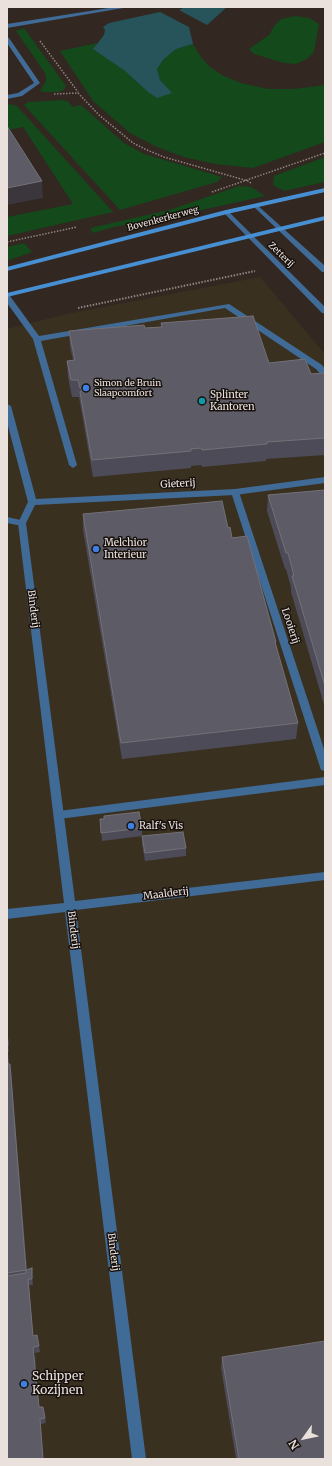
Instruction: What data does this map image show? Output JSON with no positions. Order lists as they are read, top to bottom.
{
  "streets": {
    "main road": ["Bovenkerkerweg"],
    "street": [
      "Zetterij",
      "Gieterij",
      "Binderij",
      "Looierij",
      "Maalderij"
    ]
  },
  "crossings": [
    ["Bovenkerkerweg", "Zetterij"],
    ["Gieterij", "Looierij"],
    ["Binderij", "Maalderij"]
  ],
  "places": [
    "Simon de Bruin Slaapcomfort",
    "Splinter Kantoren",
    "Melchior Interieur",
    "Ralf's Vis",
    "Schipper Kozijnen"
  ],
  "north": "bottom left"
}
